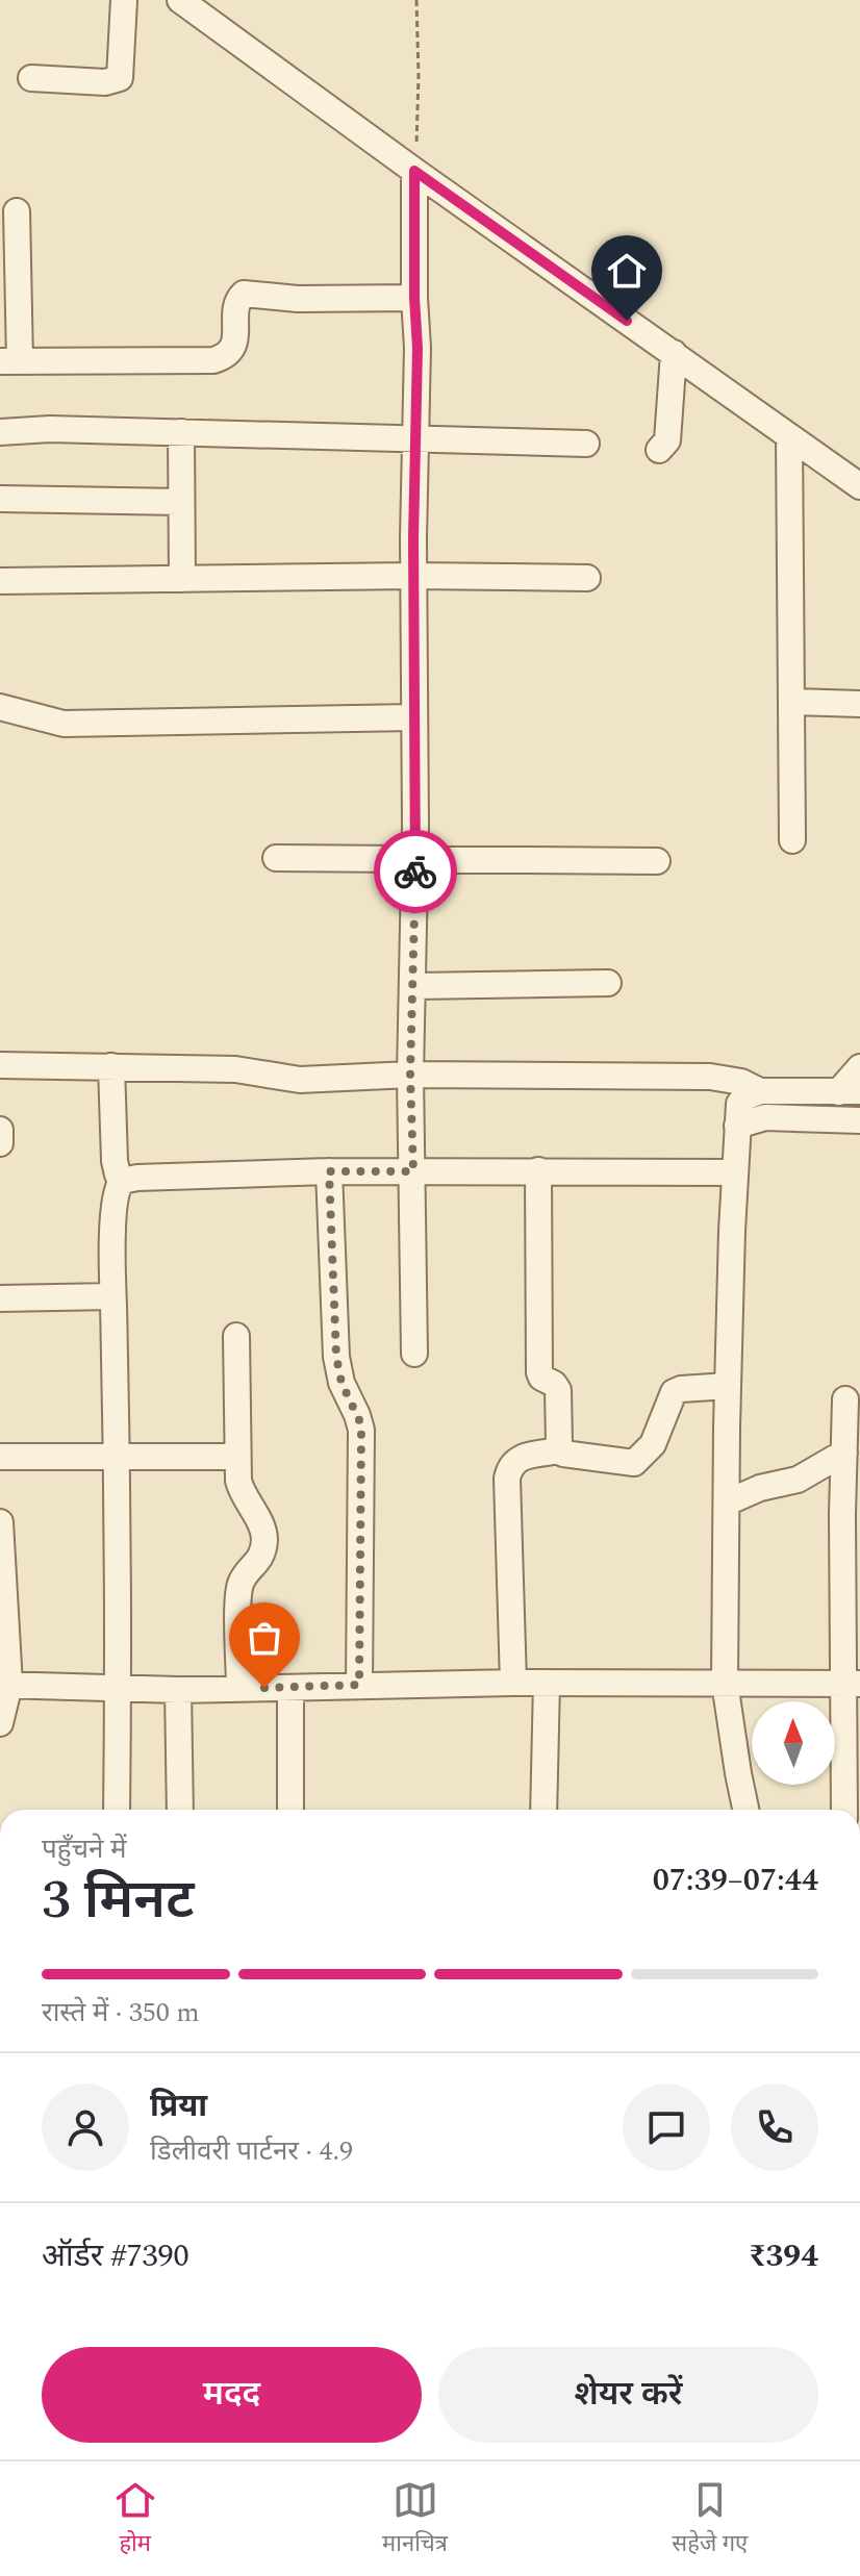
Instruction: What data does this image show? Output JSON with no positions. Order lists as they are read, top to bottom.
{
  "north": "top",
  "page": {
    "heading": ["3 मिनट", "पहुँचने में", "07:39–07:44"],
    "panel": [
      "प्रिया",
      "डिलीवरी पार्टनर · 4.9",
      "ऑर्डर #7390",
      "₹394"
    ],
    "bar": "रास्ते में · 350 m",
    "buttons": ["मदद", "शेयर करें"],
    "tabs": ["होम", "मानचित्र", "सहेजे गए"]
  }
}
